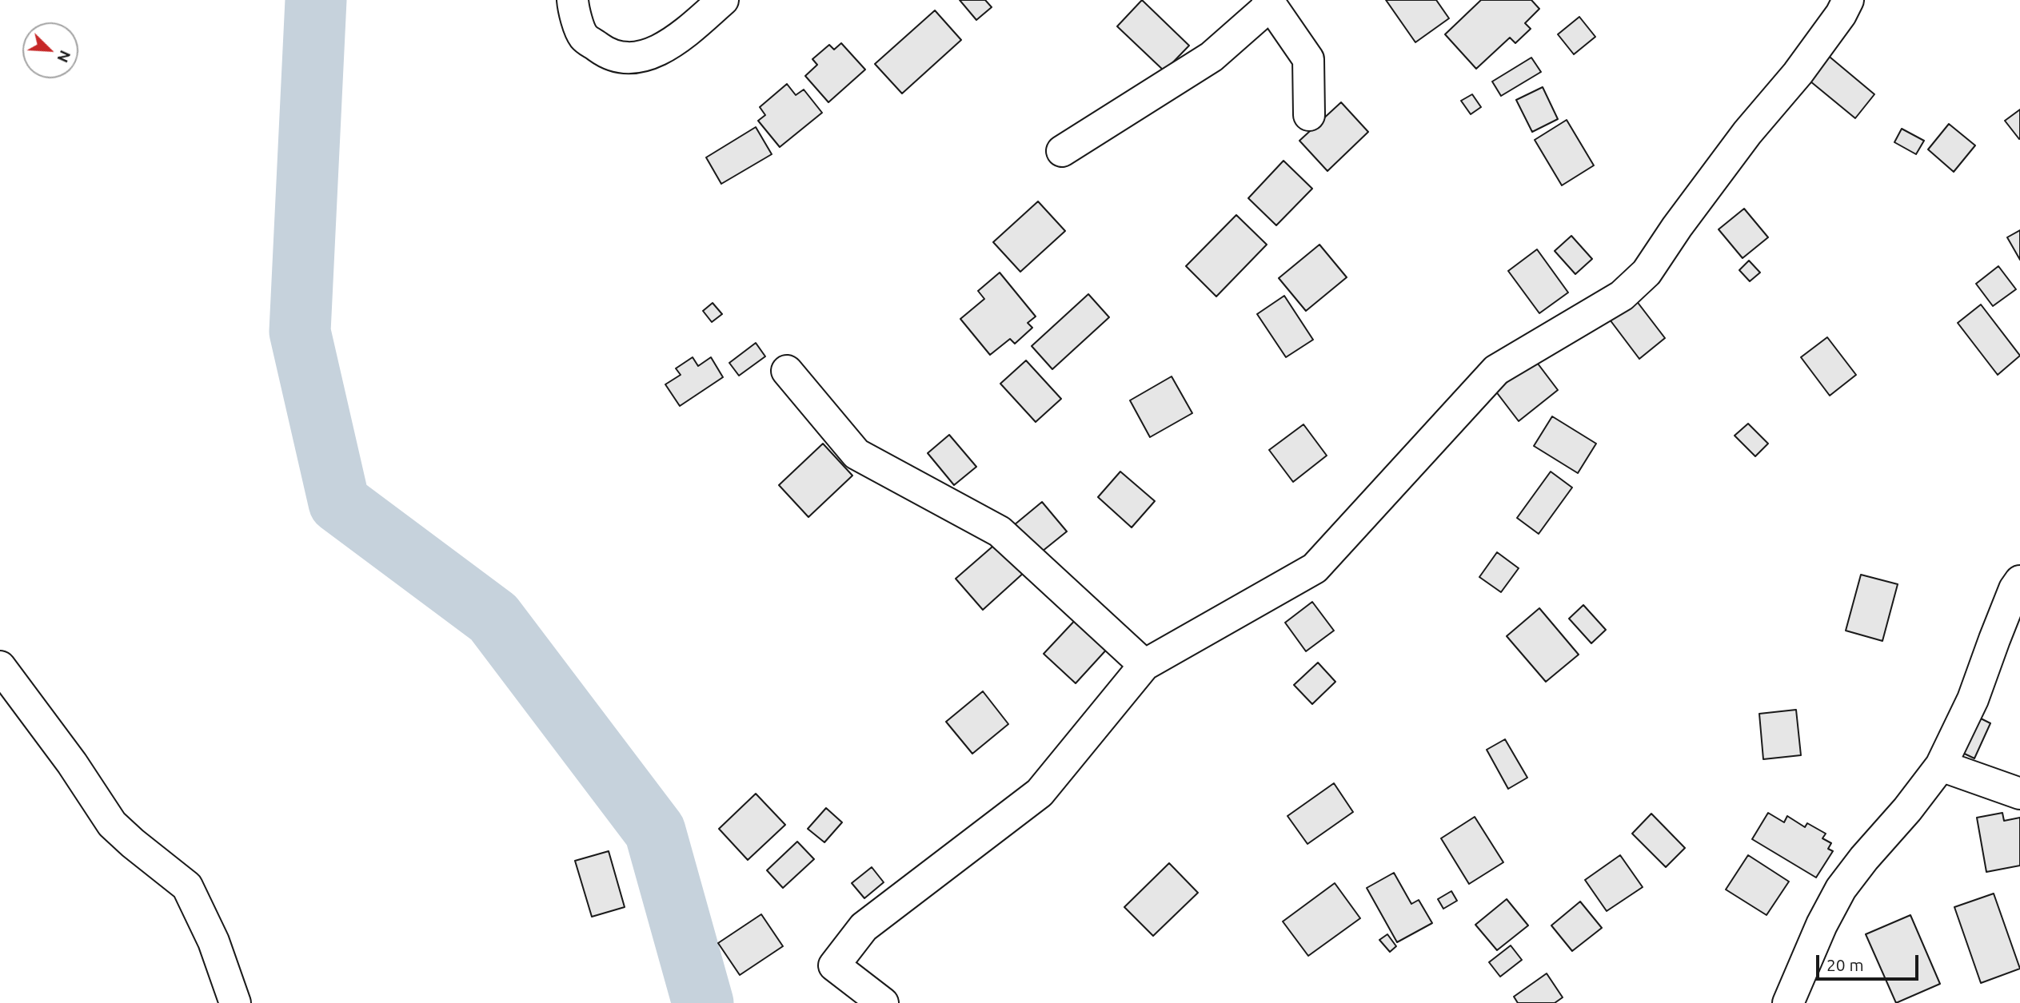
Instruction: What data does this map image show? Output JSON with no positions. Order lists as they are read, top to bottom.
{
  "scale_bar": "20 m",
  "north": "bottom right"
}
